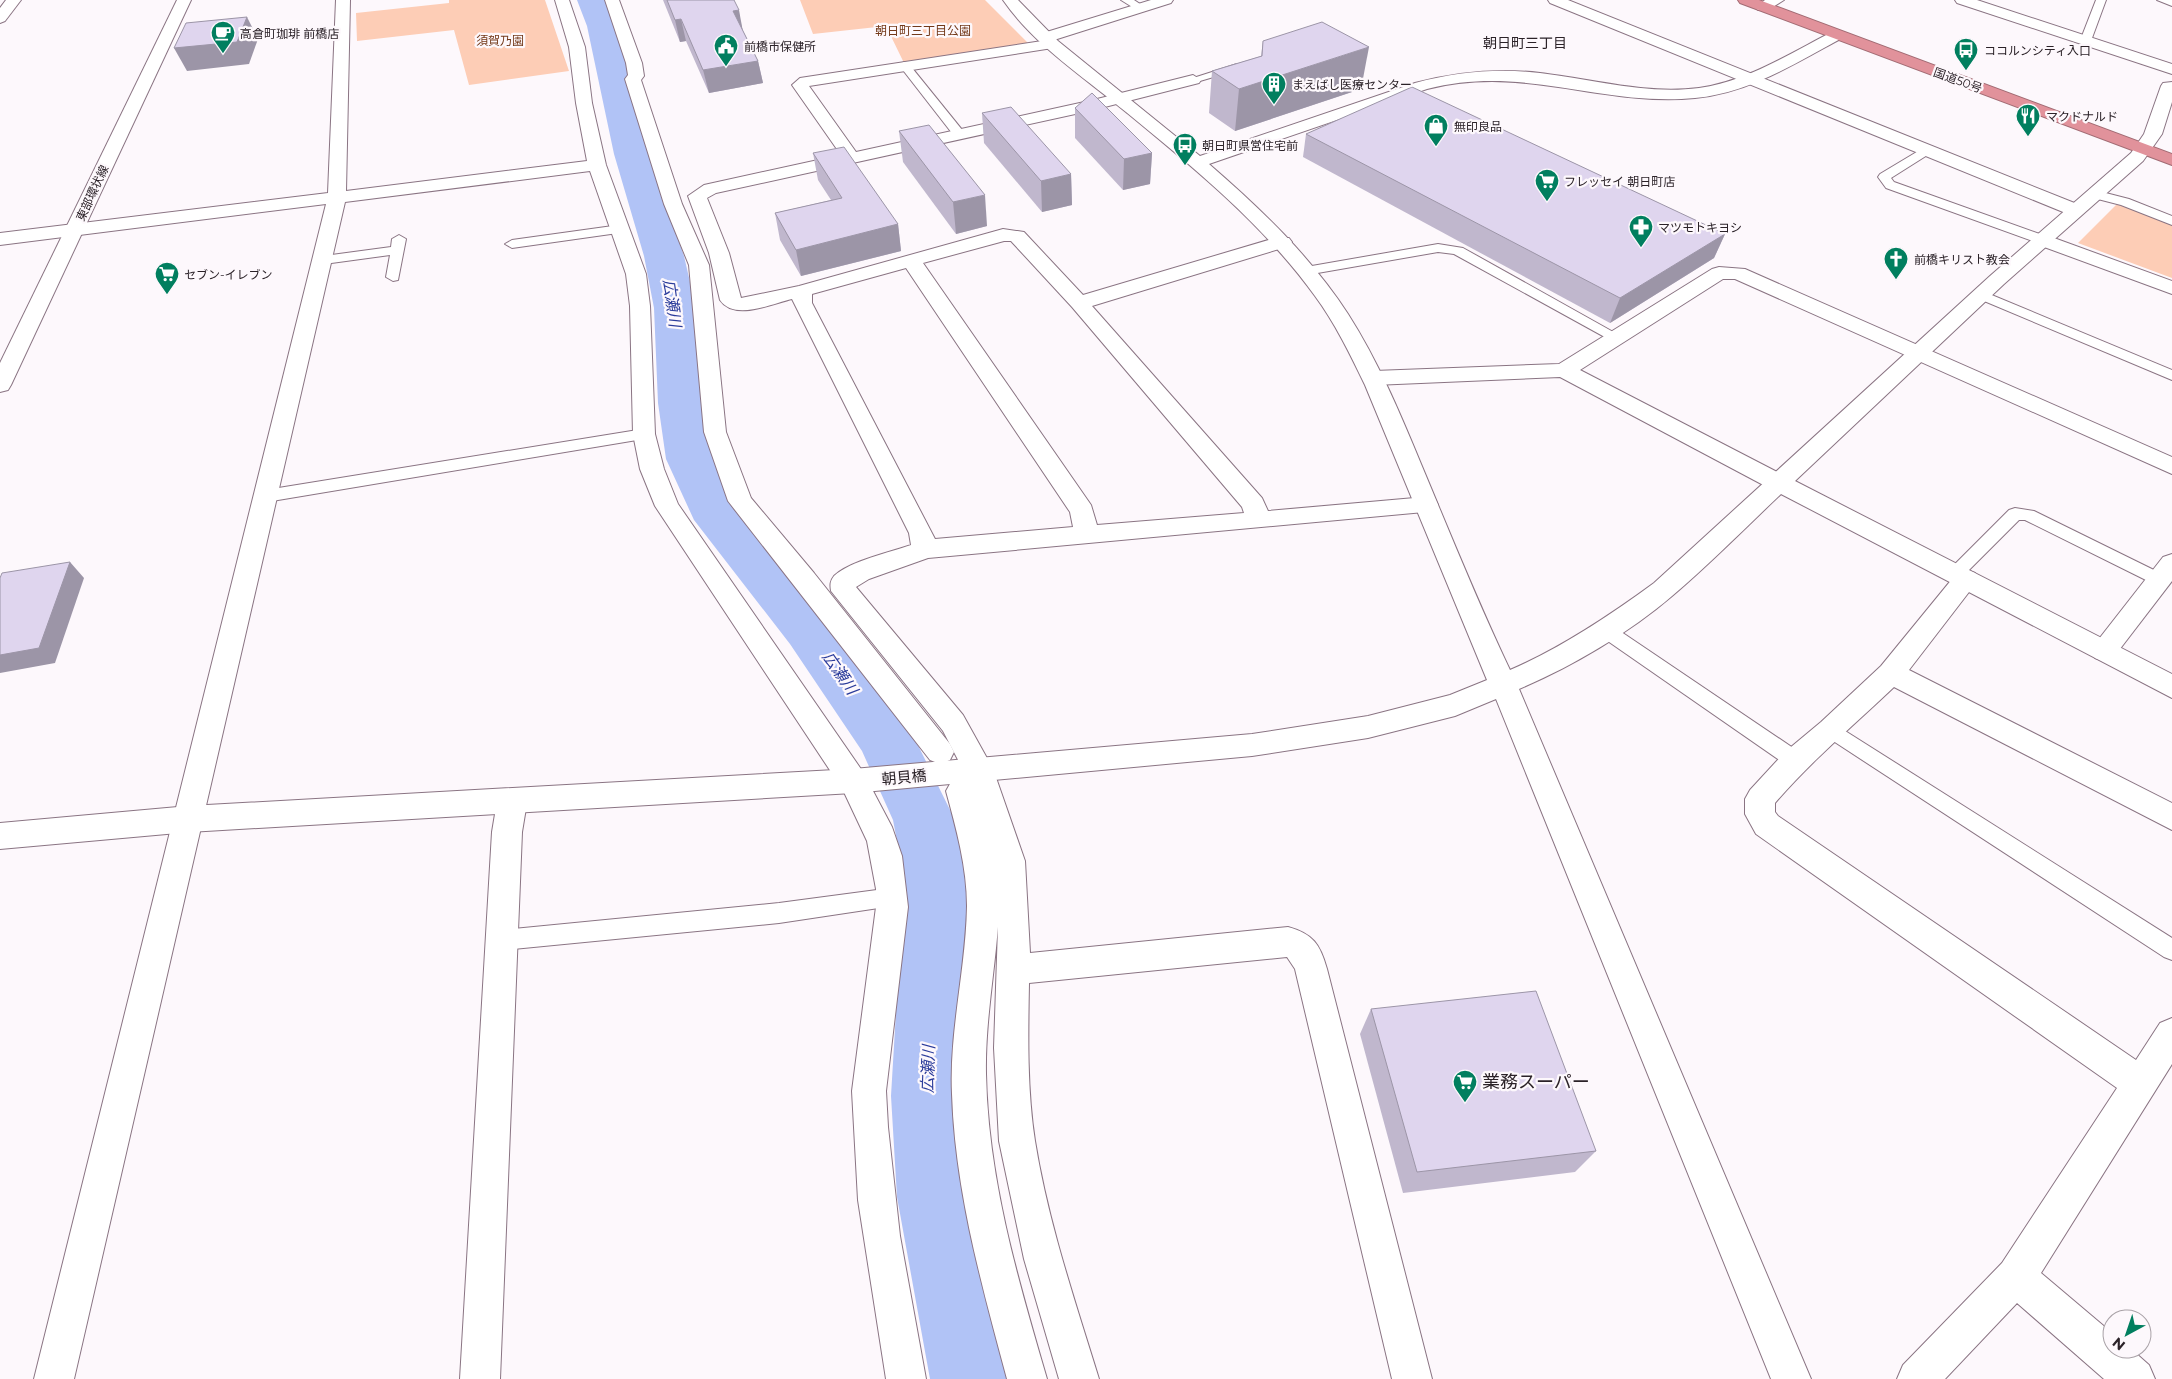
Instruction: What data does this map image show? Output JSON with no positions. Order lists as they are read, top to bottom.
{
  "streets": {
    "highway": ["国道50号"],
    "street": ["東部環状線", "朝貝橋"]
  },
  "crossings": [
    ["国道50号", "朝貝橋"]
  ],
  "districts": ["朝日町三丁目"],
  "water": ["広瀬川"],
  "parks": ["朝日町三丁目公園", "須賀乃園"],
  "places": {
    "cafe": ["高倉町珈琲 前橋店"],
    "public building": ["前橋市保健所"],
    "bus stop": ["ココルンシティ入口", "朝日町県営住宅前"],
    "building": ["まえばし医療センター"],
    "restaurant": ["マクドナルド"],
    "shop": ["無印良品"],
    "supermarket": ["フレッセイ 朝日町店", "セブン-イレブン", "業務スーパー"],
    "pharmacy": ["マツモトキヨシ"],
    "church": ["前橋キリスト教会"]
  },
  "north": "bottom left"
}
